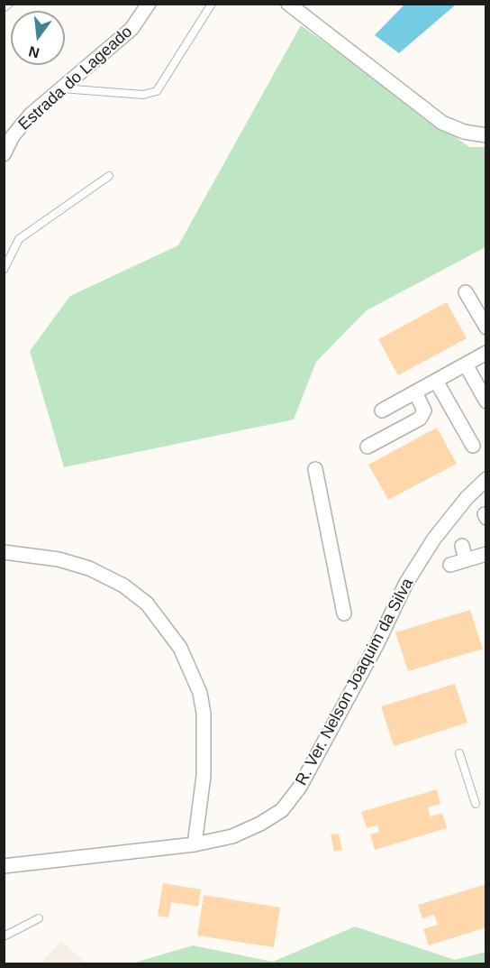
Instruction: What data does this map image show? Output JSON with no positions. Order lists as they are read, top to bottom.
{
  "streets": {
    "street": ["Estrada do Lageado", "R. Ver. Nelson Joaquim da Silva"]
  },
  "north": "bottom"
}
